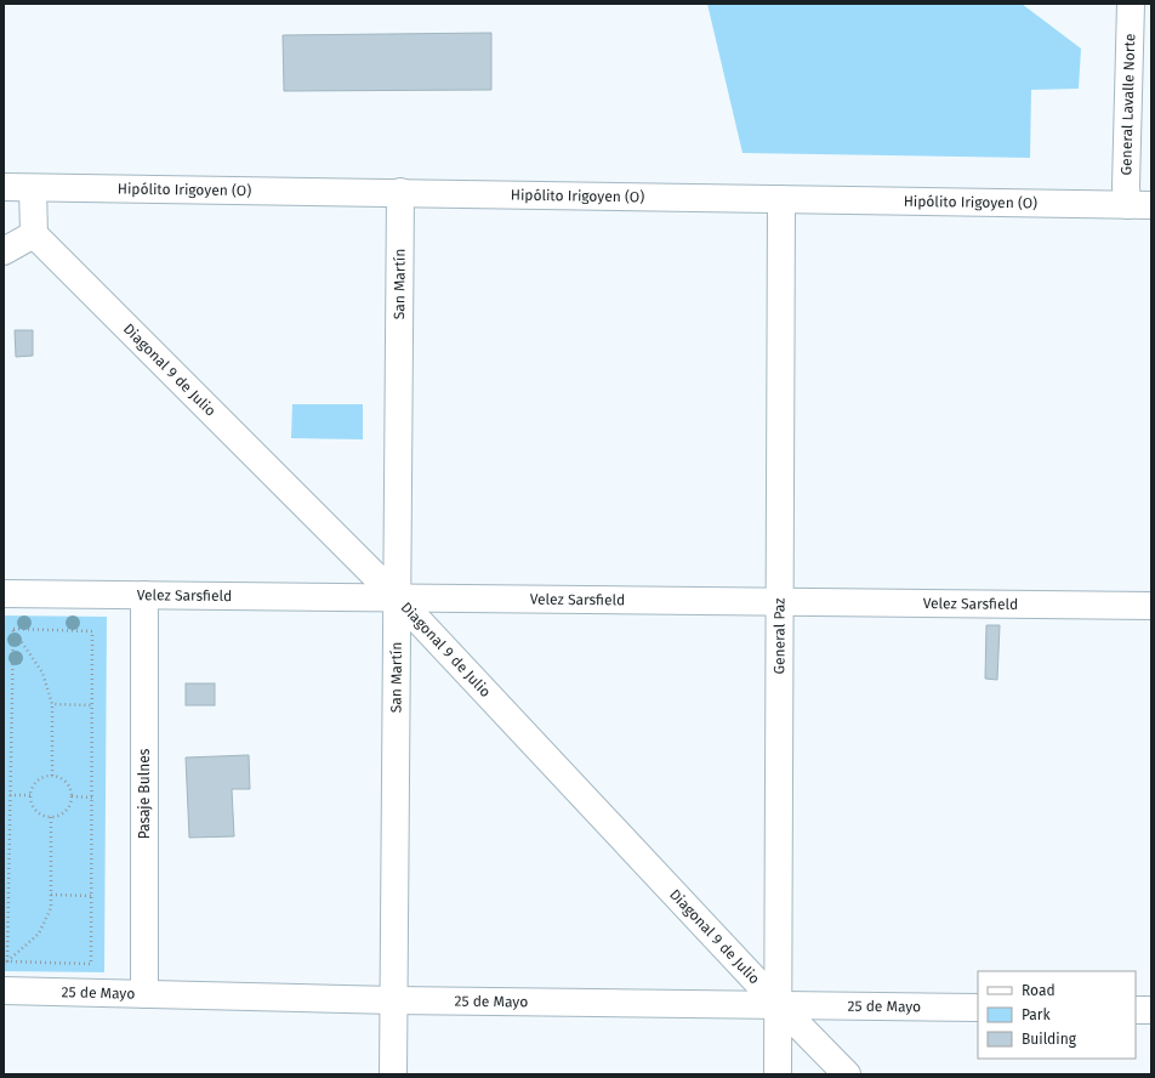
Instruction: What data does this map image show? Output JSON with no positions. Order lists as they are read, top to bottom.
{
  "streets": {
    "main road": [
      "General Lavalle Norte",
      "Hipólito Irigoyen (O)",
      "San Martín",
      "Diagonal 9 de Julio",
      "Velez Sarsfield",
      "General Paz",
      "Pasaje Bulnes",
      "25 de Mayo"
    ]
  },
  "crossings": [
    ["General Lavalle Norte", "Hipólito Irigoyen (O)"],
    ["Hipólito Irigoyen (O)", "San Martín"],
    ["Hipólito Irigoyen (O)", "General Paz"],
    ["San Martín", "Diagonal 9 de Julio"],
    ["San Martín", "Velez Sarsfield"],
    ["San Martín", "25 de Mayo"],
    ["Diagonal 9 de Julio", "Velez Sarsfield"],
    ["Diagonal 9 de Julio", "General Paz"],
    ["Diagonal 9 de Julio", "25 de Mayo"],
    ["Velez Sarsfield", "General Paz"],
    ["Velez Sarsfield", "Pasaje Bulnes"],
    ["General Paz", "25 de Mayo"],
    ["Pasaje Bulnes", "25 de Mayo"]
  ],
  "legend": ["Road", "Park", "Building"]
}
